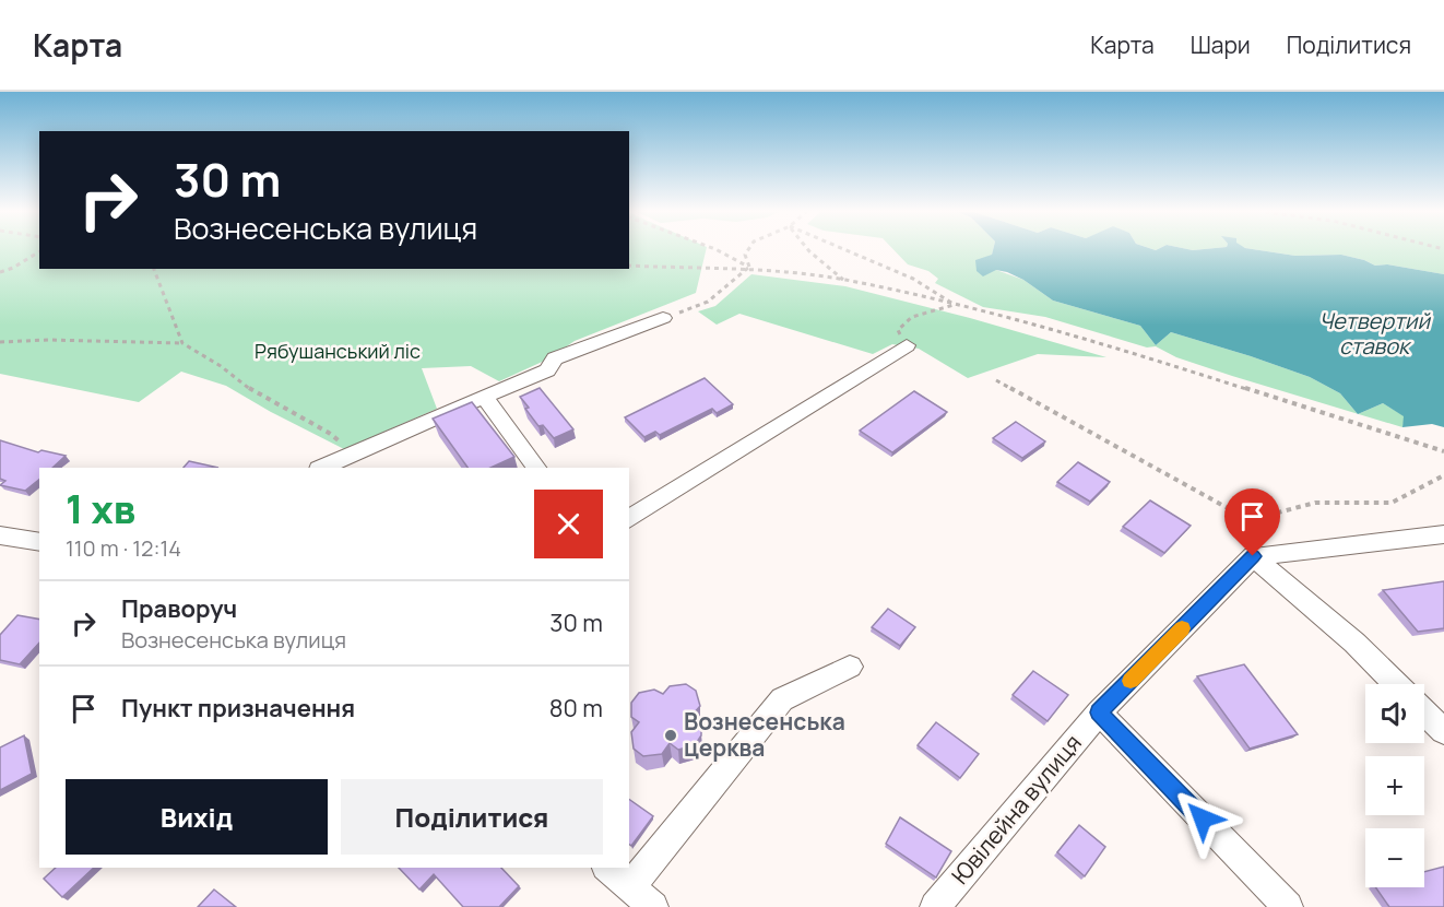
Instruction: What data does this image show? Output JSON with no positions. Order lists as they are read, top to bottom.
{
  "streets": {
    "street": ["Ювілейна вулиця"]
  },
  "water": ["Четвертий ставок"],
  "parks": ["Рябушанський ліс"],
  "places": ["Вознесенська церква"],
  "page": {
    "header": "Карта",
    "nav": ["Карта", "Шари", "Поділитися"],
    "turn": ["30 m", "Вознесенська вулиця"],
    "heading": ["1 хв", "110 m · 12:14"],
    "list": [
      {
        "name": "Праворуч",
        "note": "Вознесенська вулиця",
        "value": "30 m"
      },
      {
        "name": "Пункт призначення",
        "value": "80 m"
      }
    ],
    "map_buttons": ["+", "−"],
    "buttons": ["Вихід", "Поділитися"]
  }
}
